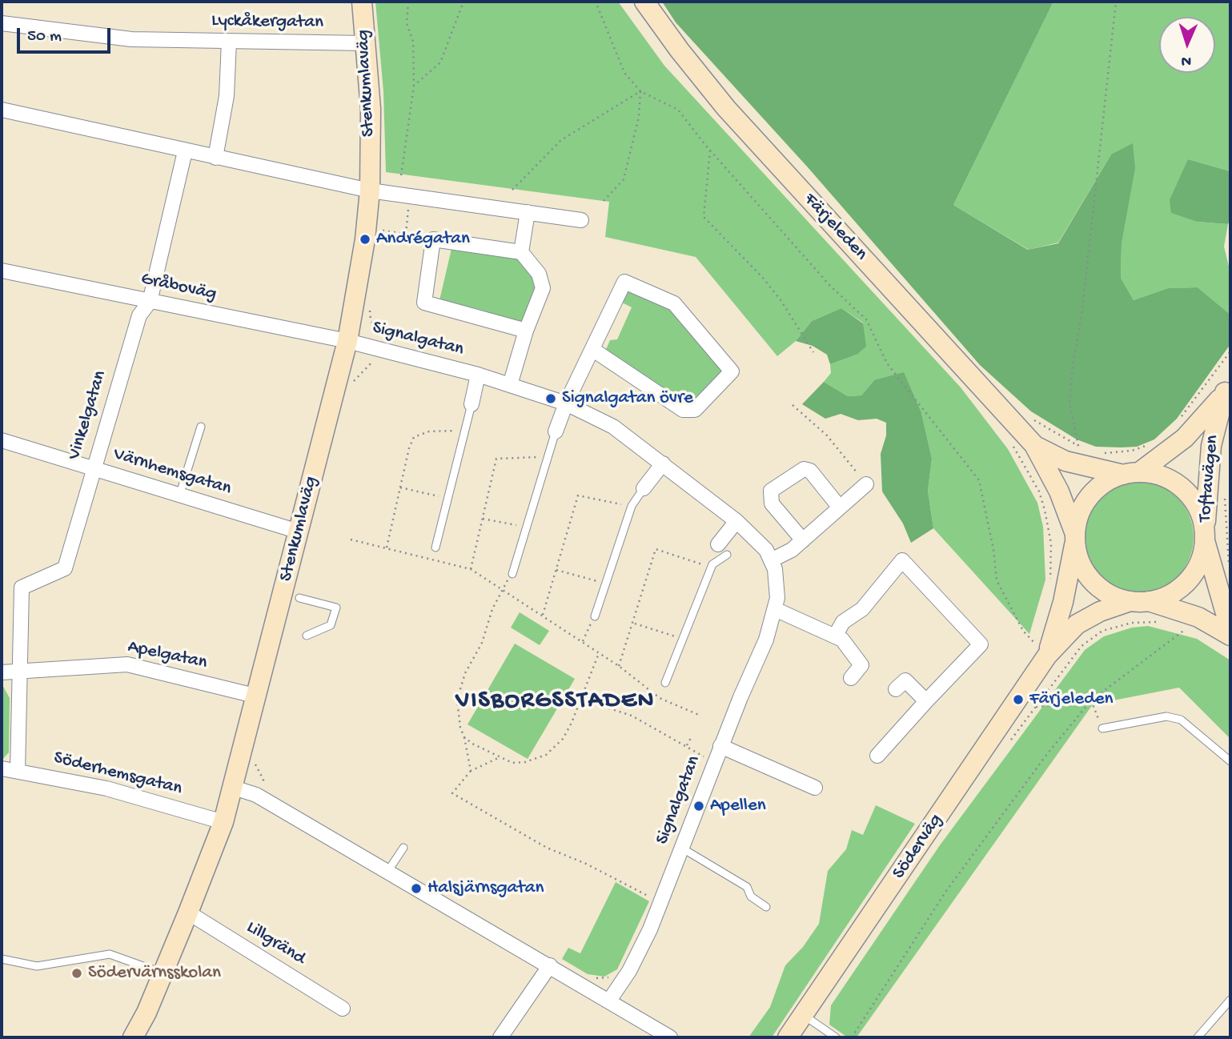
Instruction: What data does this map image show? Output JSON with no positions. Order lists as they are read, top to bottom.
{
  "streets": {
    "main road": [
      "Stenkumlaväg",
      "Färjeleden",
      "Toftavägen",
      "Söderväg"
    ],
    "street": [
      "Lyckåkergatan",
      "Gråboväg",
      "Signalgatan",
      "Vinkelgatan",
      "Värnhemsgatan",
      "Apelgatan",
      "Söderhemsgatan",
      "Lillgränd"
    ]
  },
  "crossings": [
    ["Lyckåkergatan", "Stenkumlaväg"],
    ["Stenkumlaväg", "Gråboväg"],
    ["Stenkumlaväg", "Signalgatan"],
    ["Stenkumlaväg", "Värnhemsgatan"],
    ["Stenkumlaväg", "Apelgatan"],
    ["Stenkumlaväg", "Söderhemsgatan"],
    ["Stenkumlaväg", "Lillgränd"],
    ["Färjeleden", "Toftavägen"],
    ["Färjeleden", "Söderväg"],
    ["Gråboväg", "Signalgatan"],
    ["Gråboväg", "Vinkelgatan"],
    ["Vinkelgatan", "Värnhemsgatan"],
    ["Vinkelgatan", "Apelgatan"],
    ["Toftavägen", "Söderväg"]
  ],
  "districts": ["VISBORGSSTADEN"],
  "places": [
    "Andrégatan",
    "Signalgatan övre",
    "Färjeleden",
    "Apellen",
    "Halsjärnsgatan",
    "Södervärnsskolan"
  ],
  "scale_bar": "50 m",
  "north": "bottom"
}
